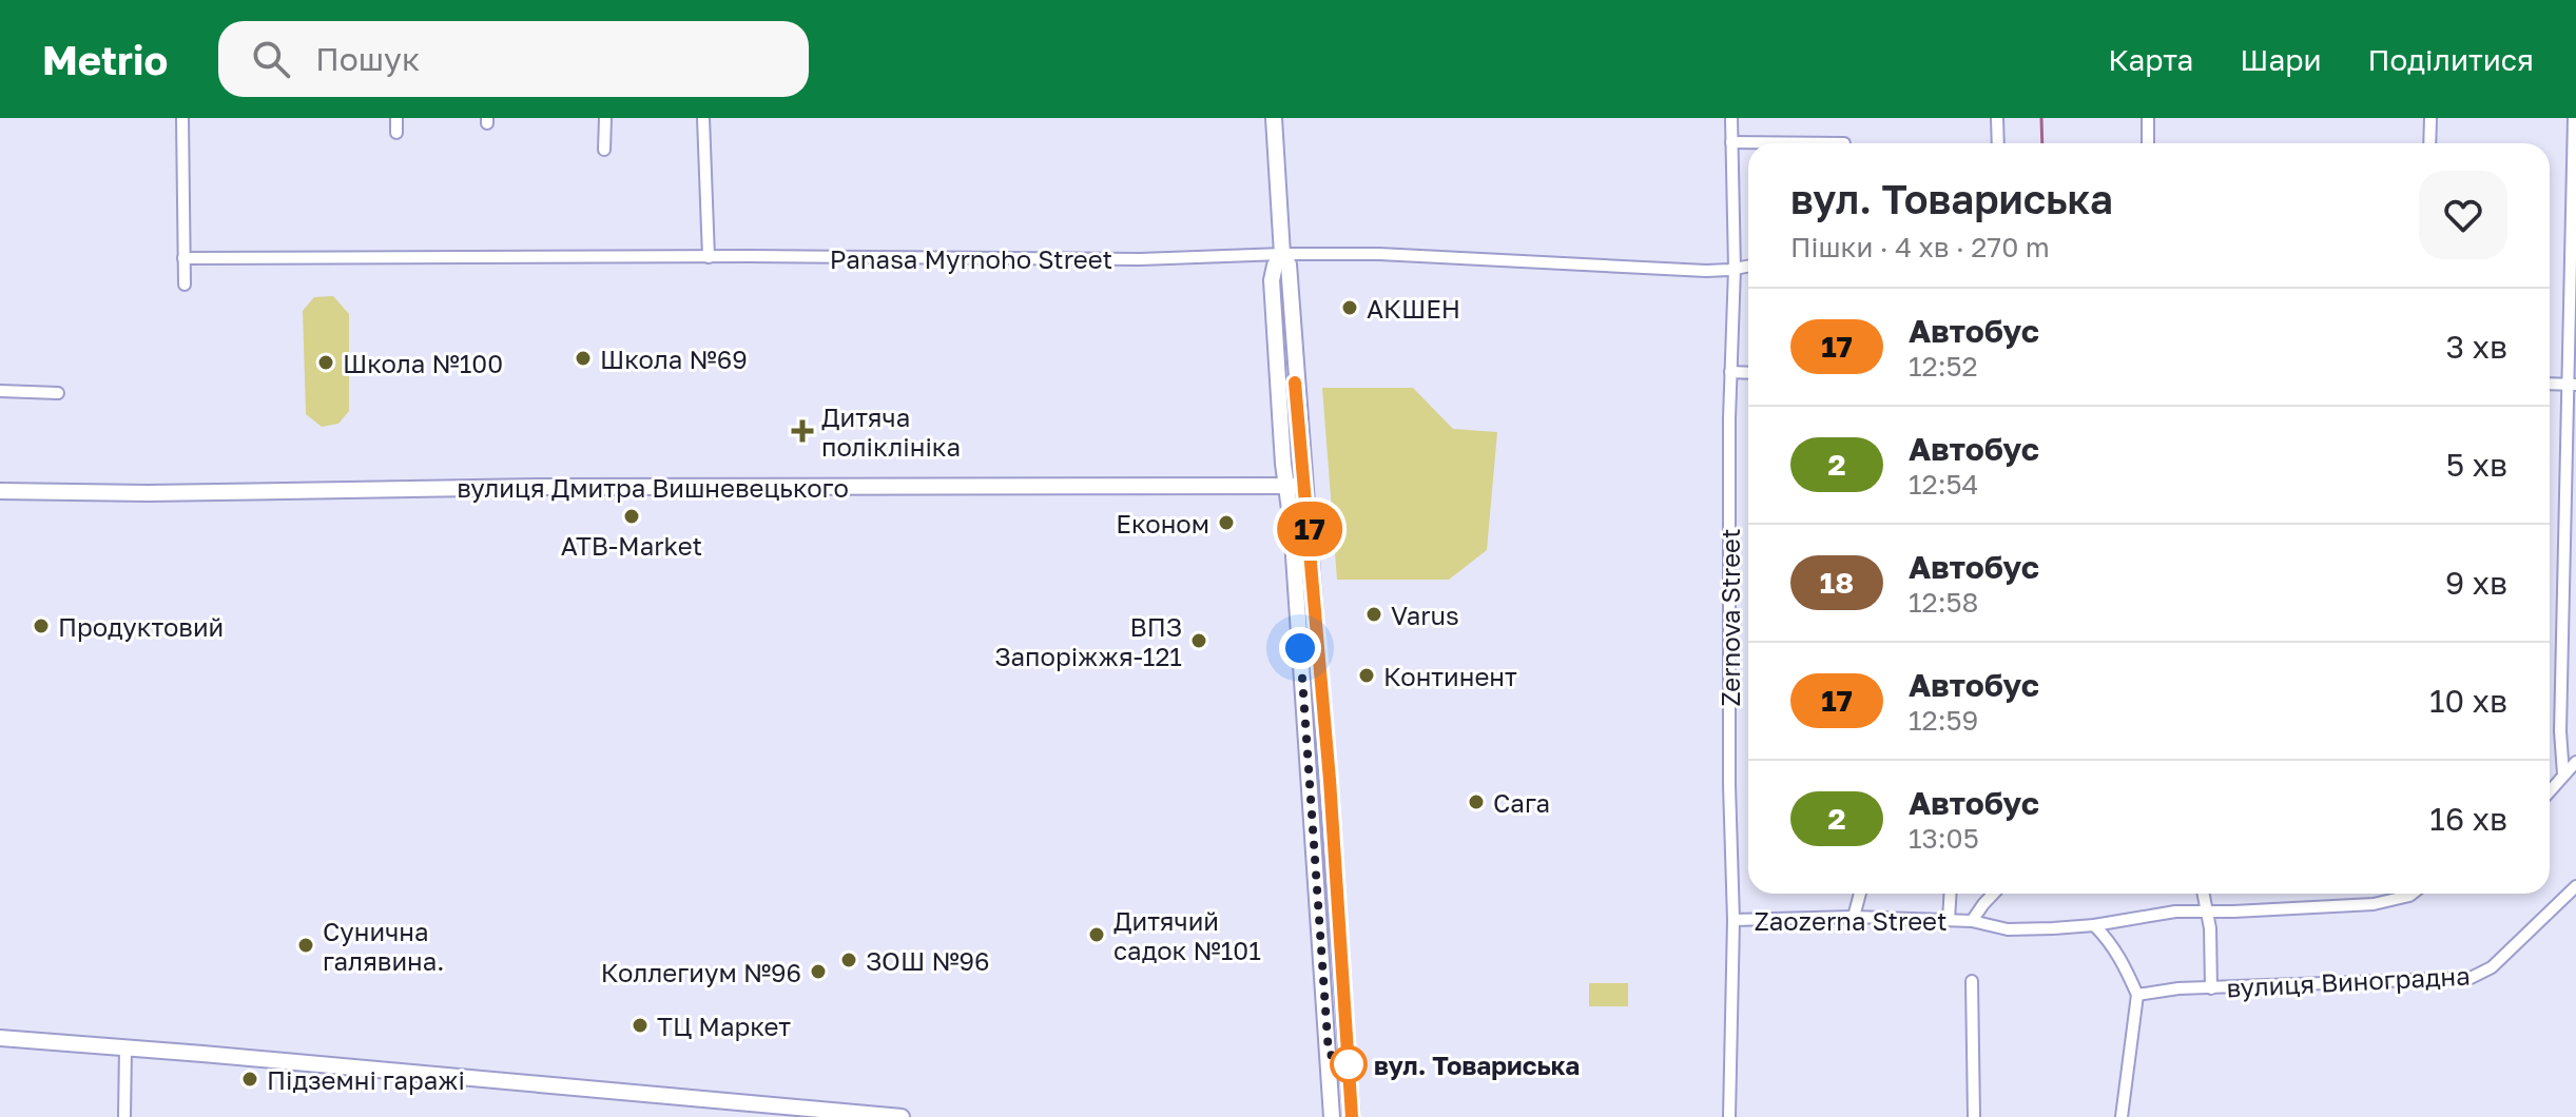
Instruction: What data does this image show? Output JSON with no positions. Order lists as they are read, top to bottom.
{
  "streets": {
    "street": [
      "Panasa Myrnoho Street",
      "вулиця Дмитра Вишневецького",
      "Zernova Street",
      "Zaozerna Street",
      "вулиця Виноградна"
    ]
  },
  "crossings": [
    ["Panasa Myrnoho Street", "Zernova Street"],
    ["Zernova Street", "Zaozerna Street"]
  ],
  "places": {
    "other": [
      "АКШЕН",
      "Школа №69",
      "Школа №100",
      "ATB-Market",
      "Економ",
      "Varus",
      "Продуктовий",
      "ВПЗ Запоріжжя-121",
      "Континент",
      "Сага",
      "Дитячий садок №101",
      "Сунична галявина.",
      "ЗОШ №96",
      "Коллегиум №96",
      "ТЦ Маркет",
      "вул. Товариська",
      "Підземні гаражі"
    ],
    "health": ["Дитяча поліклініка"]
  },
  "lines": ["bus line 17"],
  "page": {
    "header": "Metrio",
    "search": "Пошук",
    "nav": ["Карта", "Шари", "Поділитися"],
    "on_map": "17",
    "heading": ["вул. Товариська", "Пішки · 4 хв · 270 m"],
    "list": [
      {
        "mark": "17",
        "name": "Автобус",
        "note": "12:52",
        "value": "3 хв"
      },
      {
        "mark": "2",
        "name": "Автобус",
        "note": "12:54",
        "value": "5 хв"
      },
      {
        "mark": "18",
        "name": "Автобус",
        "note": "12:58",
        "value": "9 хв"
      },
      {
        "mark": "17",
        "name": "Автобус",
        "note": "12:59",
        "value": "10 хв"
      },
      {
        "mark": "2",
        "name": "Автобус",
        "note": "13:05",
        "value": "16 хв"
      }
    ]
  }
}
